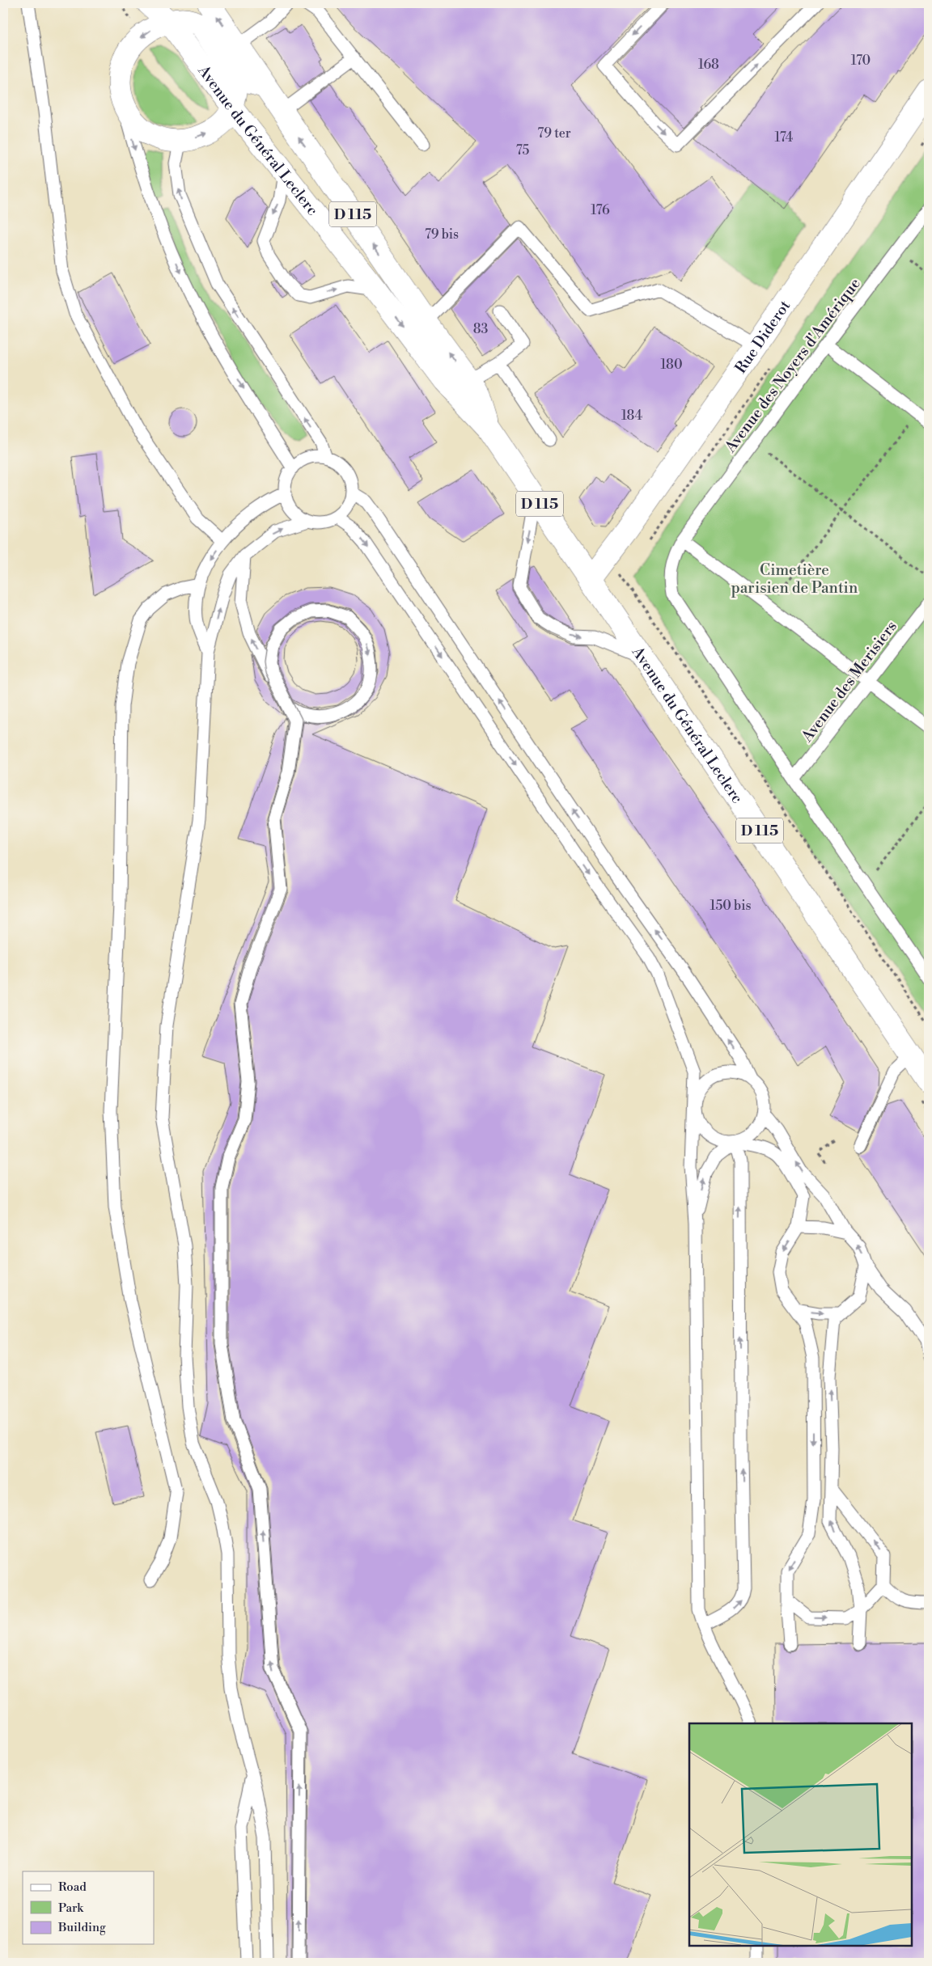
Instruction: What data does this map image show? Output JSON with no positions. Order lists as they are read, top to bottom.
{
  "streets": {
    "main road": ["Avenue du Général Leclerc", "D 115", "Rue Diderot"],
    "lane": ["Avenue des Noyers d'Amérique", "Avenue des Merisiers"]
  },
  "crossings": [
    ["Avenue du Général Leclerc", "Rue Diderot"],
    ["Avenue des Noyers d'Amérique", "Avenue des Merisiers"]
  ],
  "parks": ["Cimetière parisien de Pantin"],
  "house_numbers": [
    "170",
    "168",
    "79 ter",
    "174",
    "75",
    "176",
    "79 bis",
    "83",
    "180",
    "184",
    "150 bis"
  ],
  "legend": ["Road", "Park", "Building"]
}
